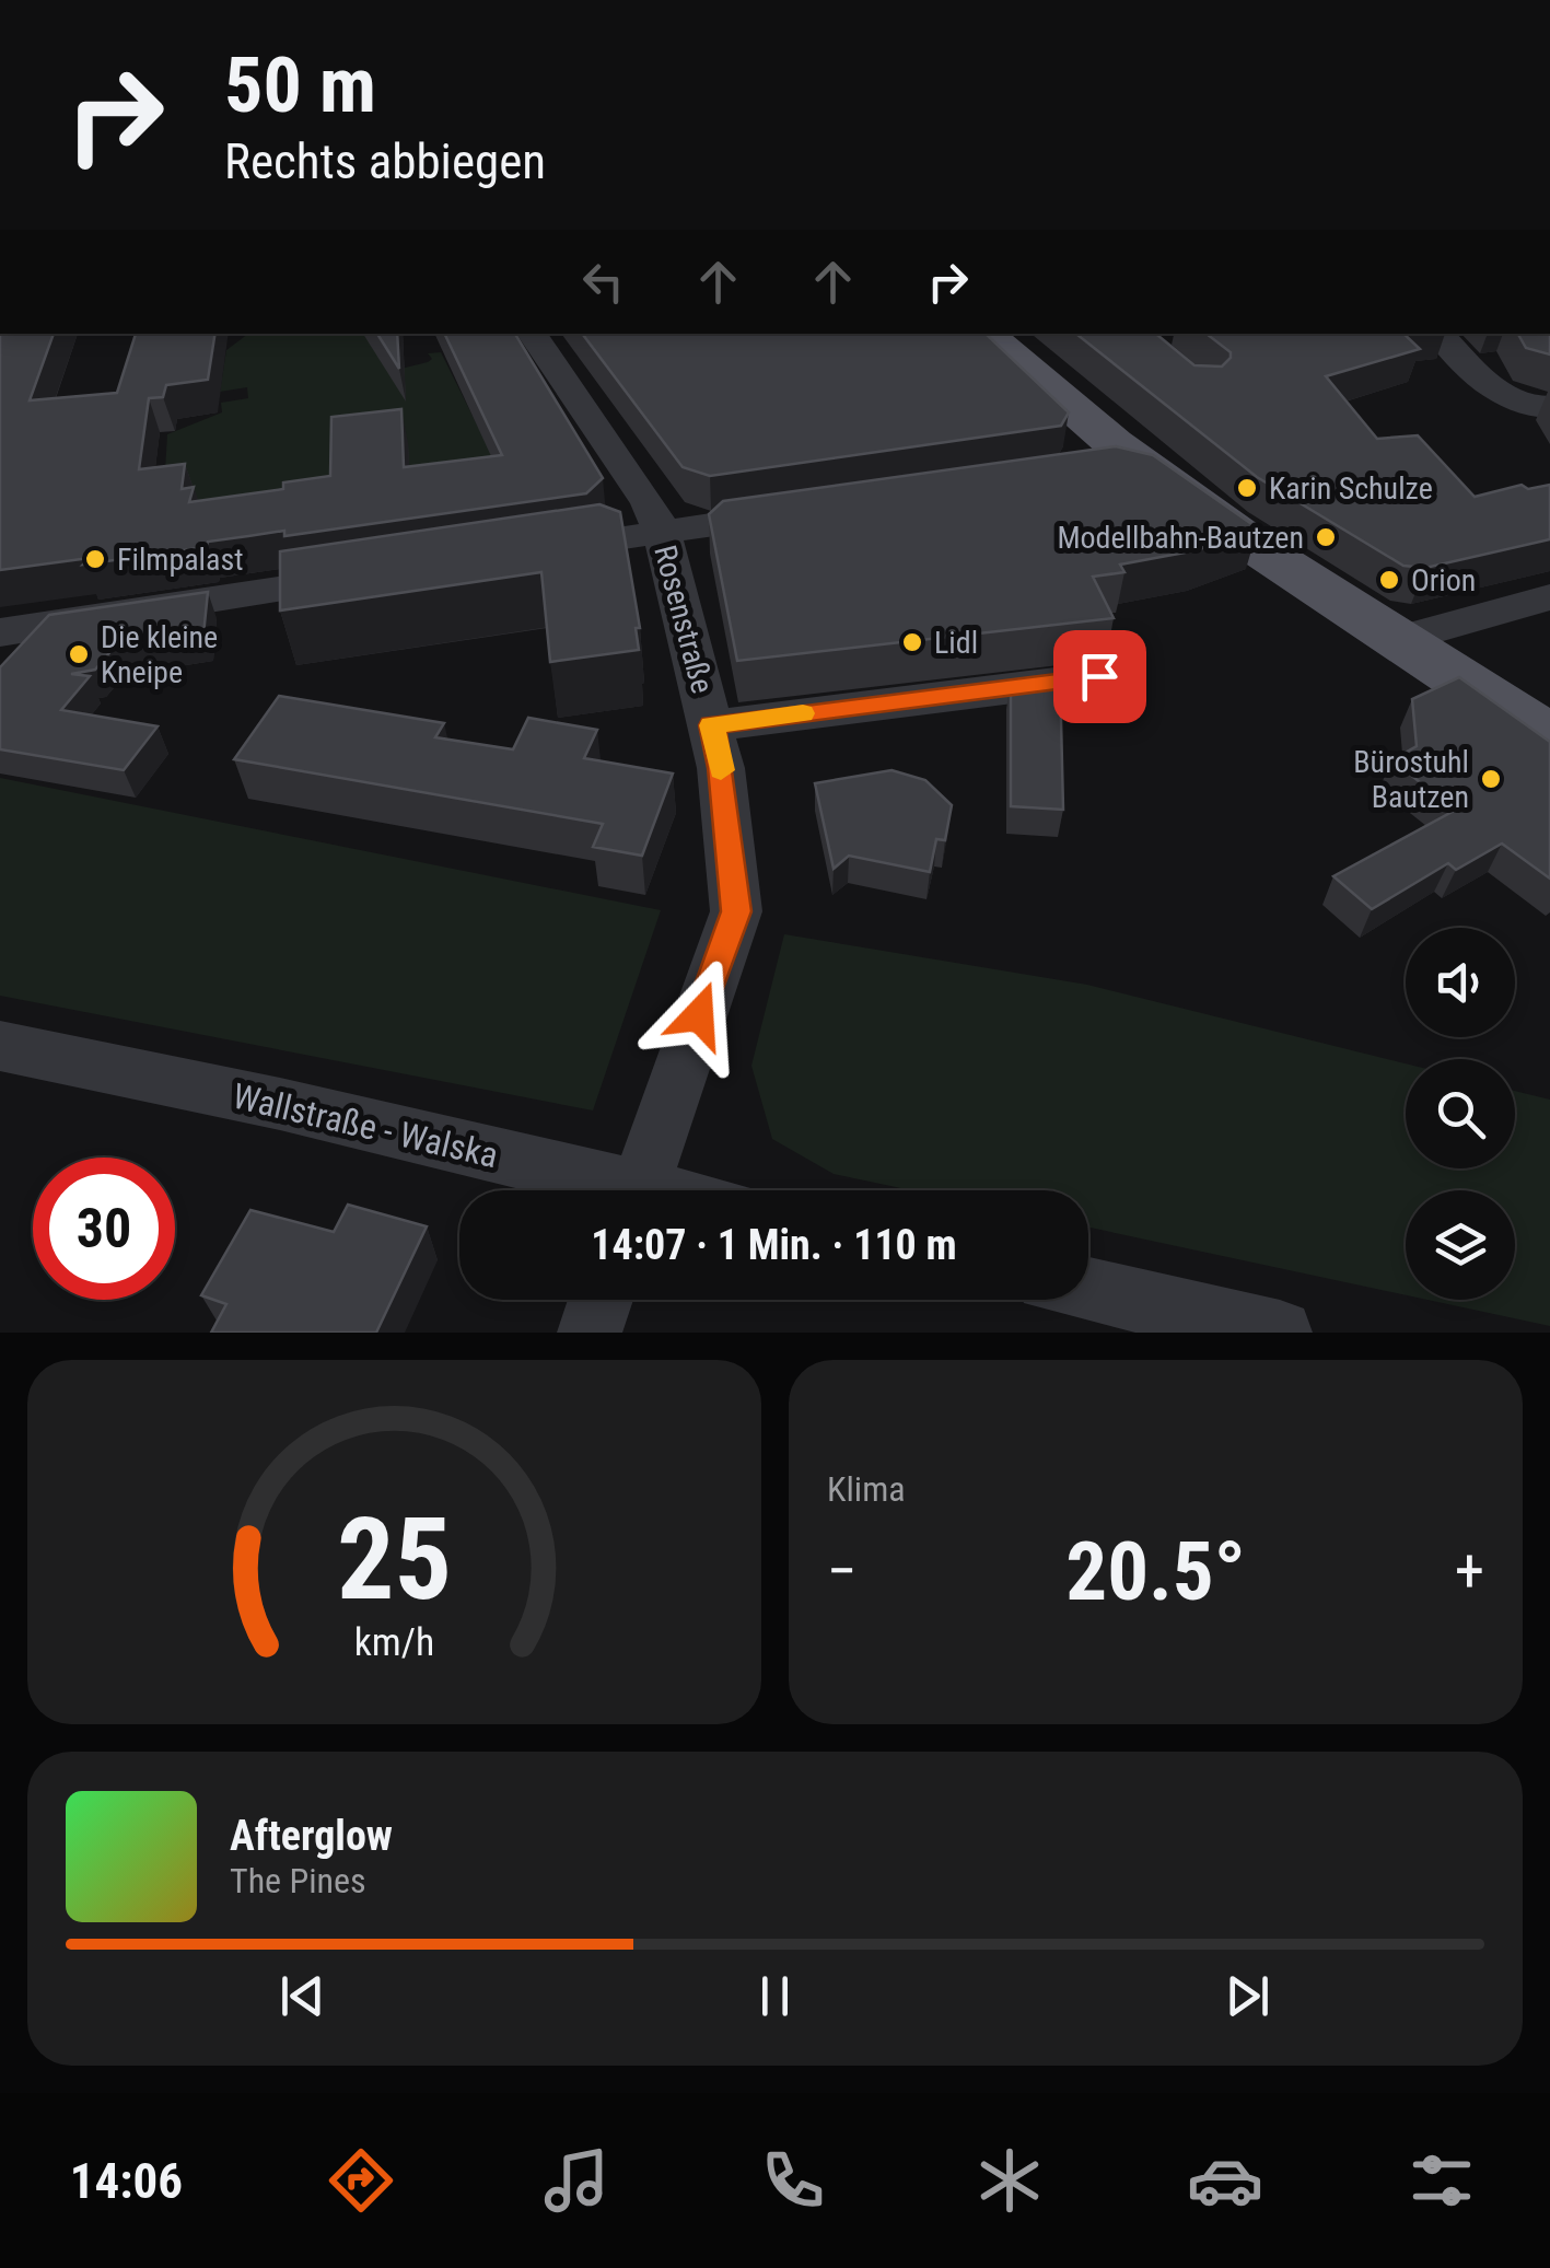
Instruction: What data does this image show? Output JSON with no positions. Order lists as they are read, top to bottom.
{
  "streets": {
    "street": ["Rosenstraße", "Wallstraße - Walska"]
  },
  "places": [
    "Karin Schulze",
    "Modellbahn-Bautzen",
    "Filmpalast",
    "Orion",
    "Lidl",
    "Die kleine Kneipe",
    "Bürostuhl Bautzen"
  ],
  "page": {
    "turn": ["50 m", "Rechts abbiegen"],
    "limit": "30",
    "trip": "14:07 · 1 Min. · 110 m",
    "tile": "Klima",
    "heat": ["−", "20.5°", "+"],
    "song": ["Afterglow", "The Pines"],
    "tabs": "14:06",
    "gauge": ["25", "km/h"]
  }
}
